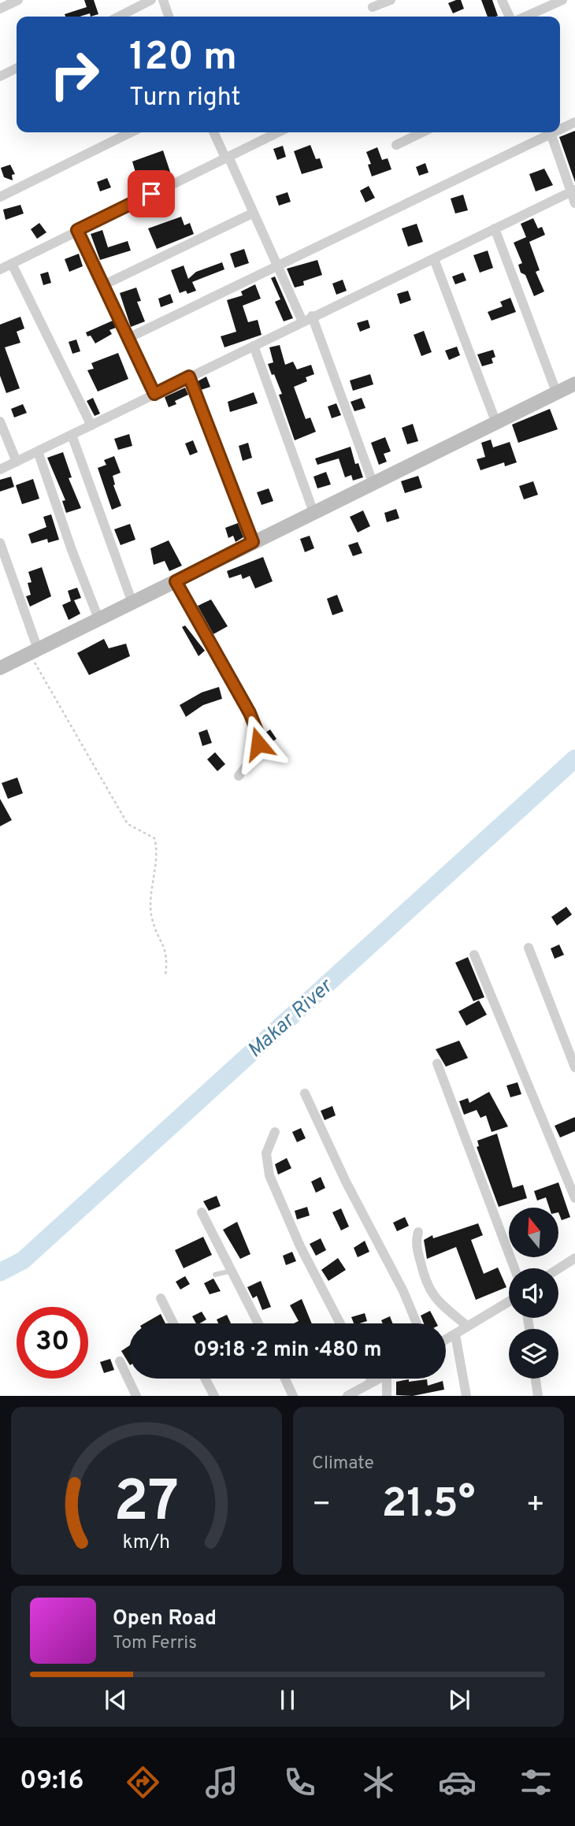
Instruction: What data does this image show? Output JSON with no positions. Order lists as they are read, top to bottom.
{
  "water": ["Makar River"],
  "north": "top",
  "page": {
    "turn": ["120 m", "Turn right"],
    "limit": "30",
    "trip": "09:18 · 2 min · 480 m",
    "tile": "Climate",
    "heat": ["−", "21.5°", "+"],
    "song": ["Open Road", "Tom Ferris"],
    "tabs": "09:16",
    "gauge": ["27", "km/h"]
  }
}
